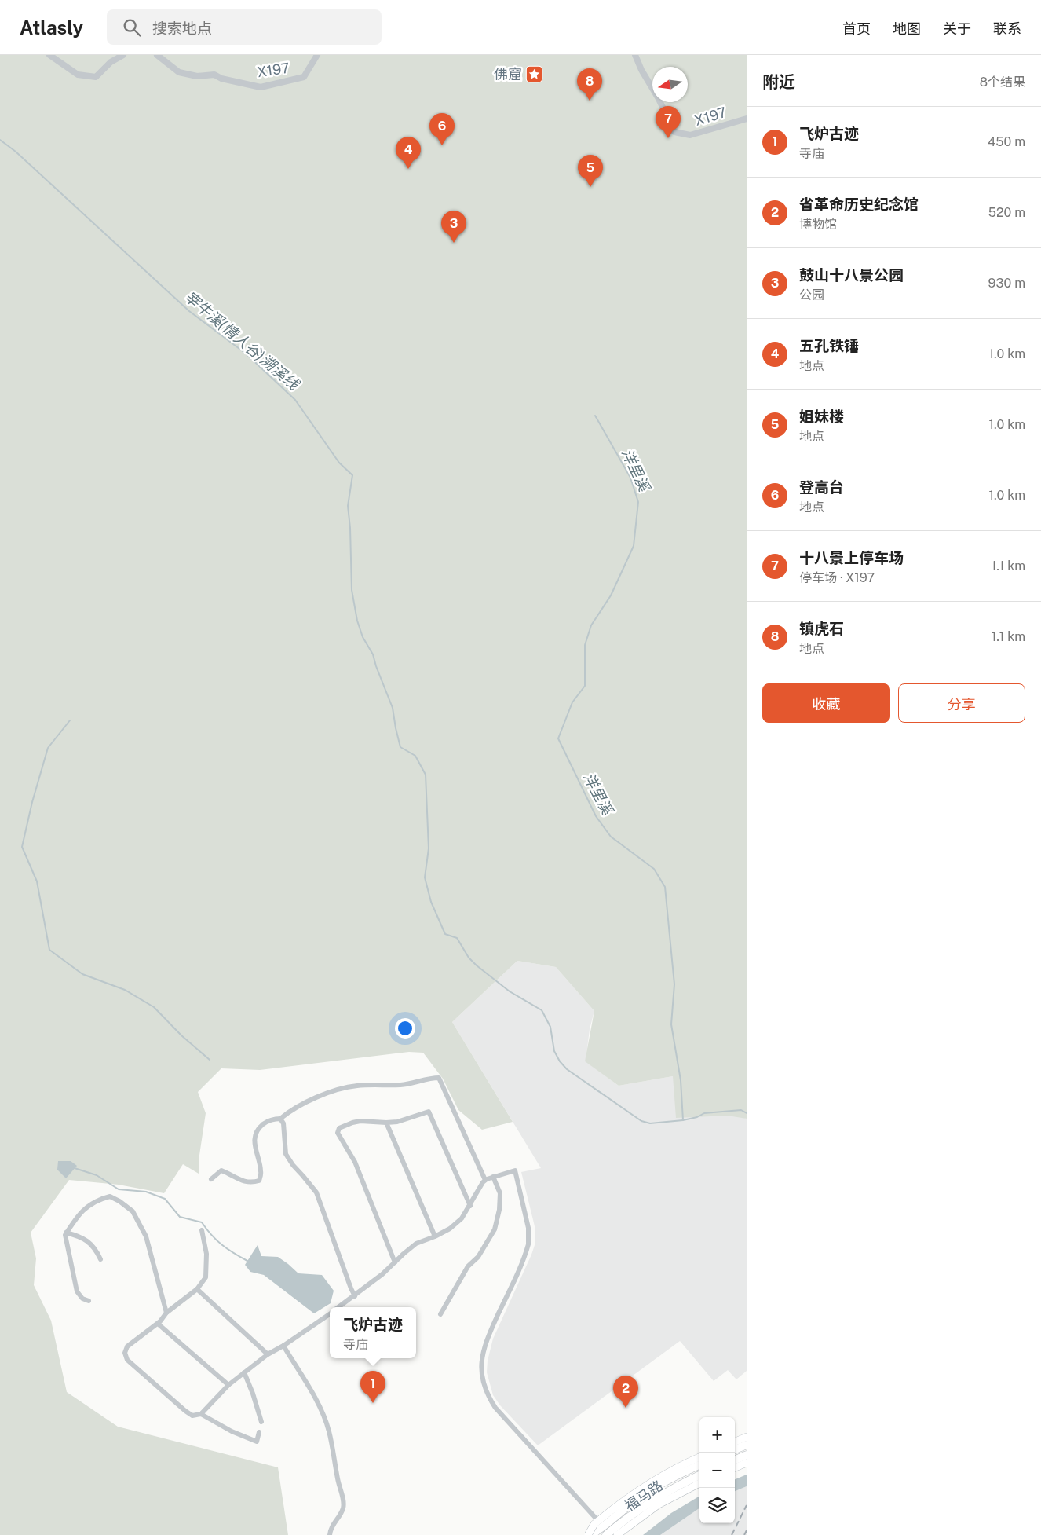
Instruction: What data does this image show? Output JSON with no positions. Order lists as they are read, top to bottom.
{
  "streets": {
    "main road": ["福马路"],
    "street": ["X197"]
  },
  "water": ["宰牛溪(情人谷)溯溪线", "洋里溪"],
  "places": {
    "place": ["佛窟"]
  },
  "north": "left",
  "page": {
    "header": "Atlasly",
    "search": "搜索地点",
    "nav": [
      "首页",
      "地图",
      "关于",
      "联系"
    ],
    "heading": ["附近", "8个结果"],
    "pins": [
      "8",
      "7",
      "6",
      "4",
      "5",
      "3",
      "1",
      "2"
    ],
    "list": [
      {
        "mark": "1",
        "name": "飞炉古迹",
        "note": "寺庙",
        "value": "450 m"
      },
      {
        "mark": "2",
        "name": "省革命历史纪念馆",
        "note": "博物馆",
        "value": "520 m"
      },
      {
        "mark": "3",
        "name": "鼓山十八景公园",
        "note": "公园",
        "value": "930 m"
      },
      {
        "mark": "4",
        "name": "五孔铁锤",
        "note": "地点",
        "value": "1.0 km"
      },
      {
        "mark": "5",
        "name": "姐妹楼",
        "note": "地点",
        "value": "1.0 km"
      },
      {
        "mark": "6",
        "name": "登高台",
        "note": "地点",
        "value": "1.0 km"
      },
      {
        "mark": "7",
        "name": "十八景上停车场",
        "note": "停车场 · X197",
        "value": "1.1 km"
      },
      {
        "mark": "8",
        "name": "镇虎石",
        "note": "地点",
        "value": "1.1 km"
      }
    ],
    "buttons": ["收藏", "分享"],
    "popup": ["飞炉古迹", "寺庙"],
    "map_buttons": ["+", "−"]
  }
}
